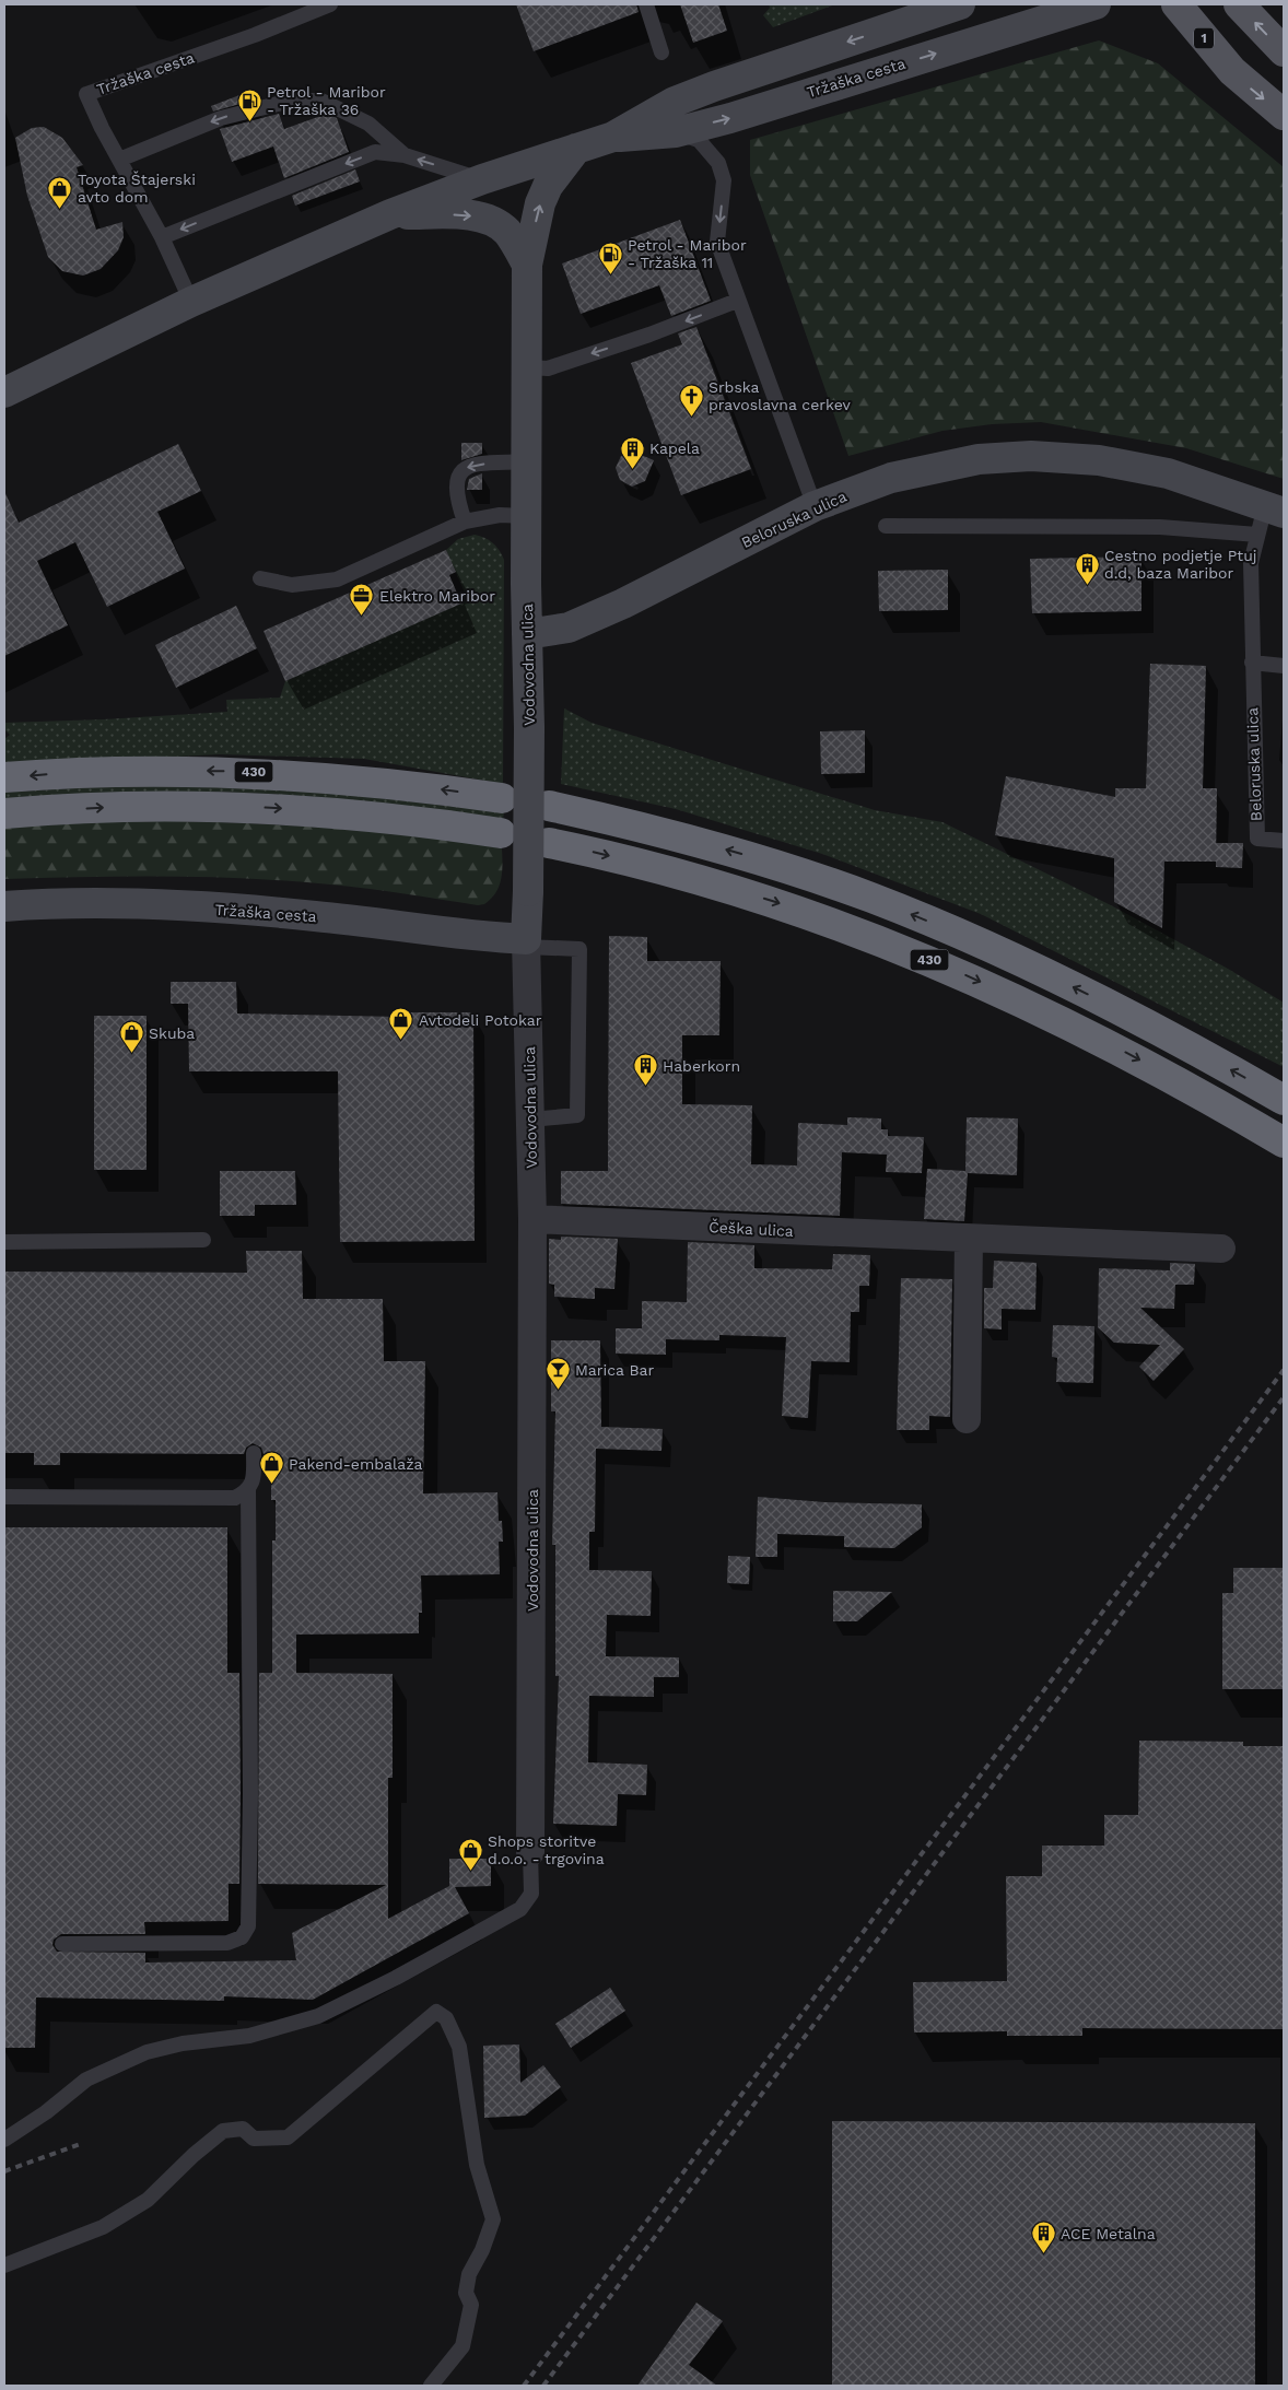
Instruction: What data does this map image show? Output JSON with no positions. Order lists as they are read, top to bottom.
{
  "streets": {
    "highway": ["430"],
    "main road": ["1"],
    "street": [
      "Tržaška cesta",
      "Beloruska ulica",
      "Vodovodna ulica",
      "Češka ulica"
    ]
  },
  "crossings": [
    ["Tržaška cesta", "Vodovodna ulica"],
    ["Beloruska ulica", "Vodovodna ulica"],
    ["Vodovodna ulica", "Češka ulica"]
  ],
  "places": {
    "fuel station": ["Petrol - Maribor - Tržaška 36", "Petrol - Maribor - Tržaška 11"],
    "shop": [
      "Toyota Štajerski avto dom",
      "Avtodeli Potokar",
      "Skuba",
      "Pakend-embalaža",
      "Shops storitve d.o.o. - trgovina"
    ],
    "church": ["Srbska pravoslavna cerkev"],
    "building": [
      "Kapela",
      "Cestno podjetje Ptuj d.d, baza Maribor",
      "Haberkorn",
      "ACE Metalna"
    ],
    "office": ["Elektro Maribor"],
    "bar": ["Marica Bar"]
  }
}
